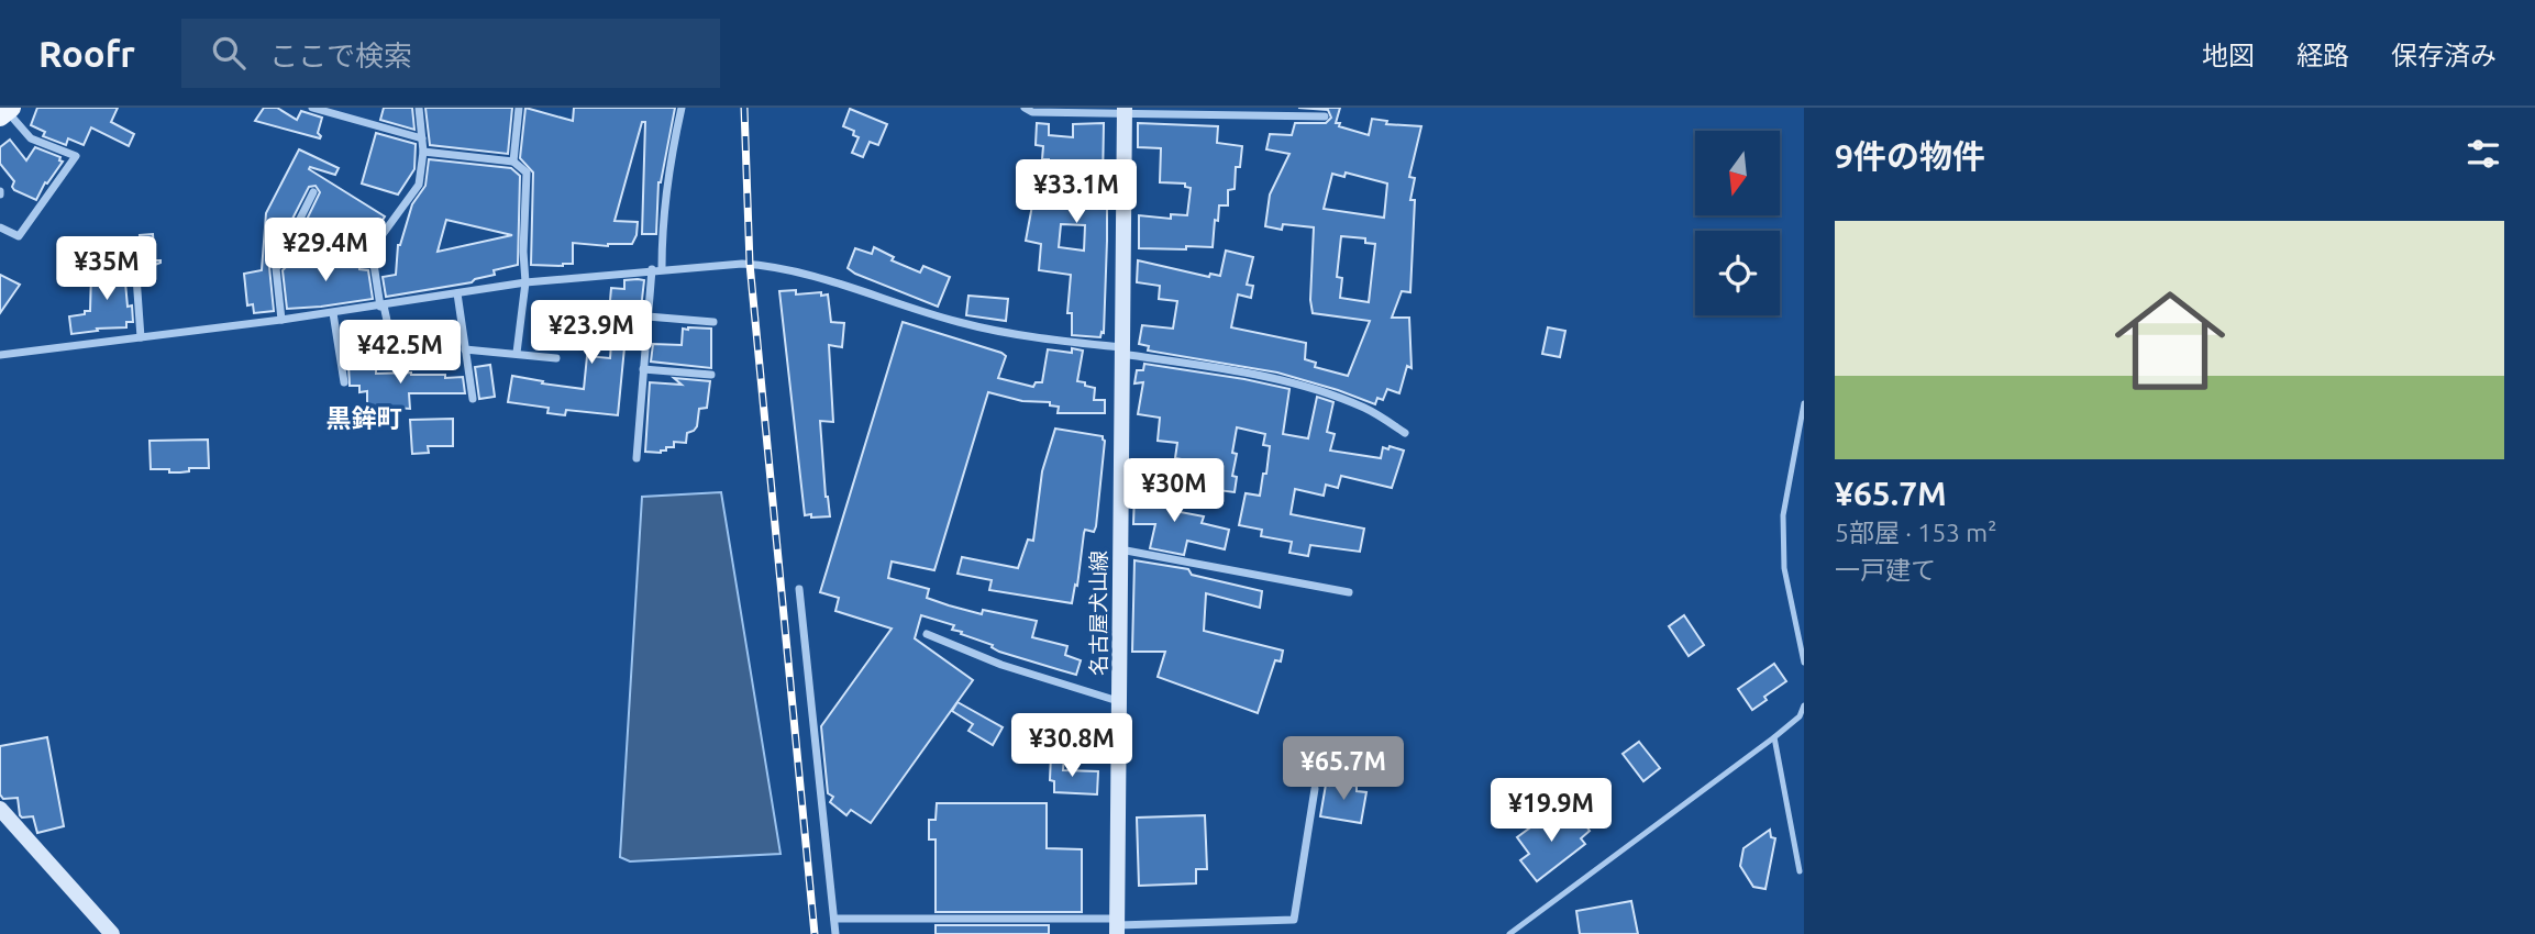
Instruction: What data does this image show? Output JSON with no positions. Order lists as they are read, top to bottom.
{
  "streets": {
    "main road": ["名古屋犬山線"]
  },
  "districts": ["黒鉾町"],
  "north": "bottom",
  "page": {
    "header": "Roofr",
    "search": "ここで検索",
    "nav": ["地図", "経路", "保存済み"],
    "heading": "9件の物件",
    "price": [
      "¥33.1M",
      "¥29.4M",
      "¥35M",
      "¥23.9M",
      "¥42.5M",
      "¥30M",
      "¥30.8M",
      "¥65.7M",
      "¥19.9M"
    ],
    "list": [
      {
        "name": "¥65.7M",
        "note": "5部屋 · 153 m² · 一戸建て"
      }
    ]
  }
}
